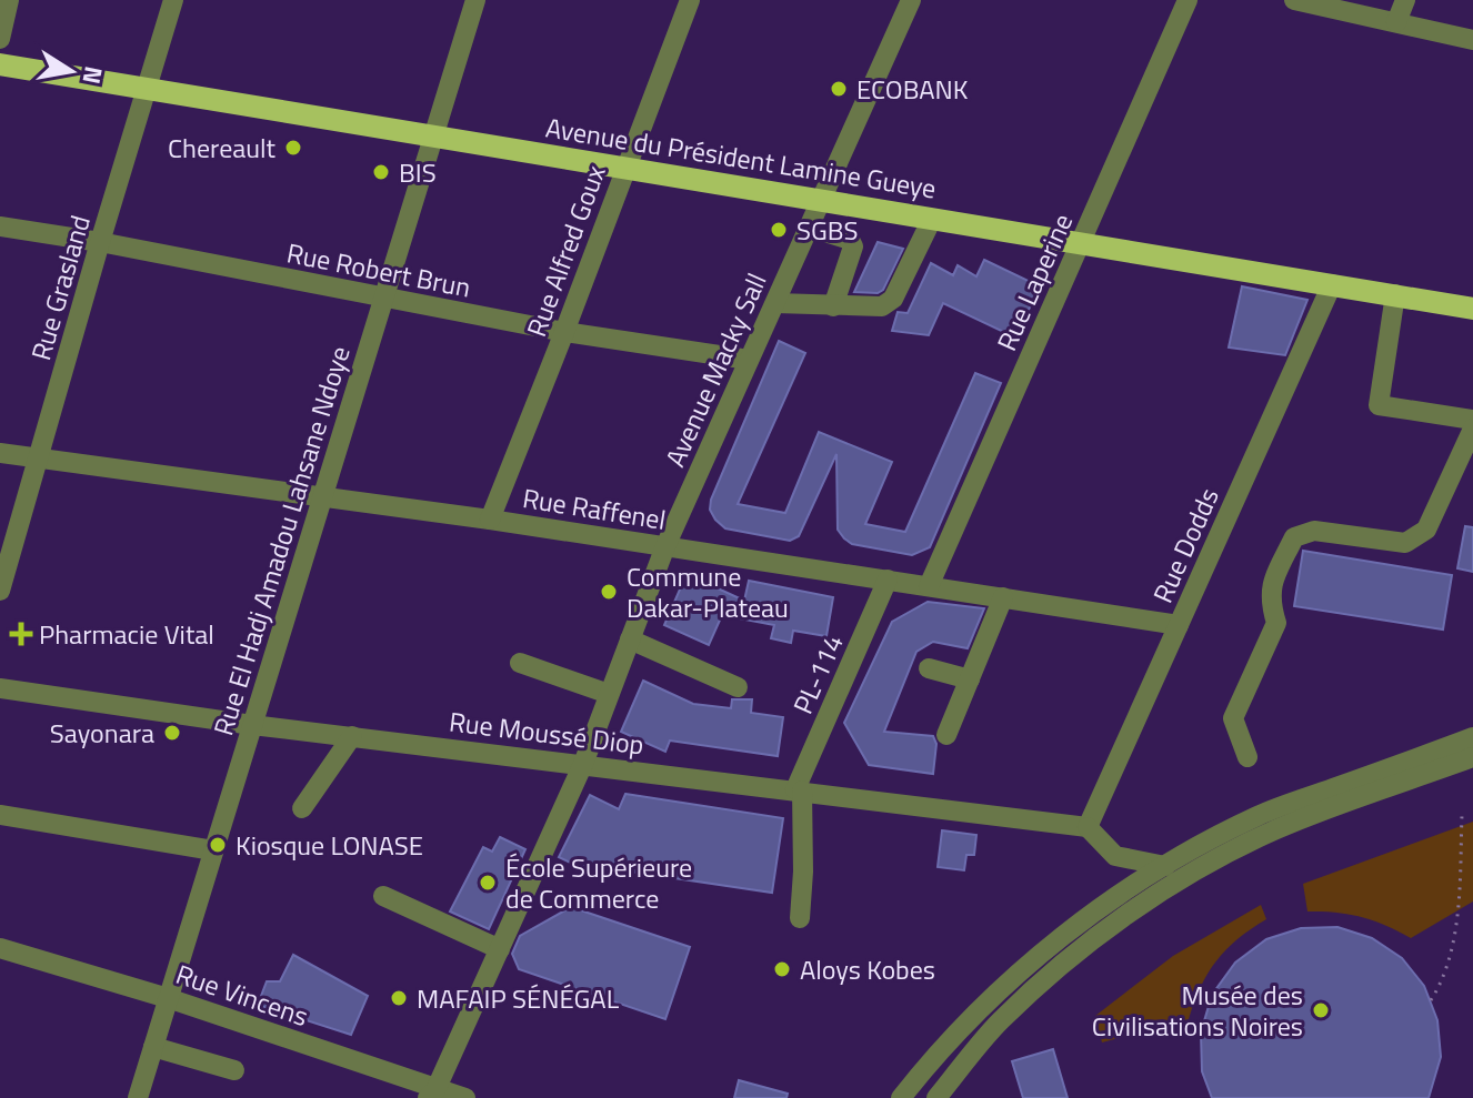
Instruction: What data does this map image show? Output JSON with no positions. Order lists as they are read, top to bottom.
{
  "streets": {
    "main road": ["Avenue du Président Lamine Gueye"],
    "street": [
      "Rue Alfred Goux",
      "Rue Robert Brun",
      "Rue Laperine",
      "Rue Grasland",
      "Avenue Macky Sall",
      "Rue Raffenel",
      "Rue El Hadj Amadou Lahsane Ndoye",
      "Rue Dodds",
      "PL-114",
      "Rue Moussé Diop",
      "Rue Vincens"
    ]
  },
  "crossings": [
    ["Avenue du Président Lamine Gueye", "Rue Alfred Goux"],
    ["Avenue du Président Lamine Gueye", "Rue Laperine"],
    ["Avenue du Président Lamine Gueye", "Rue Grasland"],
    ["Avenue du Président Lamine Gueye", "Avenue Macky Sall"],
    ["Avenue du Président Lamine Gueye", "Rue El Hadj Amadou Lahsane Ndoye"],
    ["Avenue du Président Lamine Gueye", "Rue Dodds"],
    ["Rue Alfred Goux", "Rue Robert Brun"],
    ["Rue Alfred Goux", "Rue Raffenel"],
    ["Rue Robert Brun", "Rue Grasland"],
    ["Rue Robert Brun", "Avenue Macky Sall"],
    ["Rue Robert Brun", "Rue El Hadj Amadou Lahsane Ndoye"],
    ["Rue Laperine", "Rue Raffenel"],
    ["Rue Grasland", "Rue Raffenel"],
    ["Avenue Macky Sall", "Rue Raffenel"],
    ["Avenue Macky Sall", "Rue Moussé Diop"],
    ["Avenue Macky Sall", "Rue Vincens"],
    ["Rue Raffenel", "Rue El Hadj Amadou Lahsane Ndoye"],
    ["Rue Raffenel", "Rue Dodds"],
    ["Rue Raffenel", "PL-114"],
    ["Rue El Hadj Amadou Lahsane Ndoye", "Rue Moussé Diop"],
    ["Rue El Hadj Amadou Lahsane Ndoye", "Rue Vincens"],
    ["Rue Dodds", "Rue Moussé Diop"],
    ["PL-114", "Rue Moussé Diop"]
  ],
  "places": {
    "other": [
      "ECOBANK",
      "Chereault",
      "BIS",
      "SGBS",
      "Commune Dakar-Plateau",
      "Sayonara",
      "Kiosque LONASE",
      "École Supérieure de Commerce",
      "Aloys Kobes",
      "MAFAIP SÉNÉGAL",
      "Musée des Civilisations Noires"
    ],
    "health": ["Pharmacie Vital"]
  },
  "north": "right"
}
